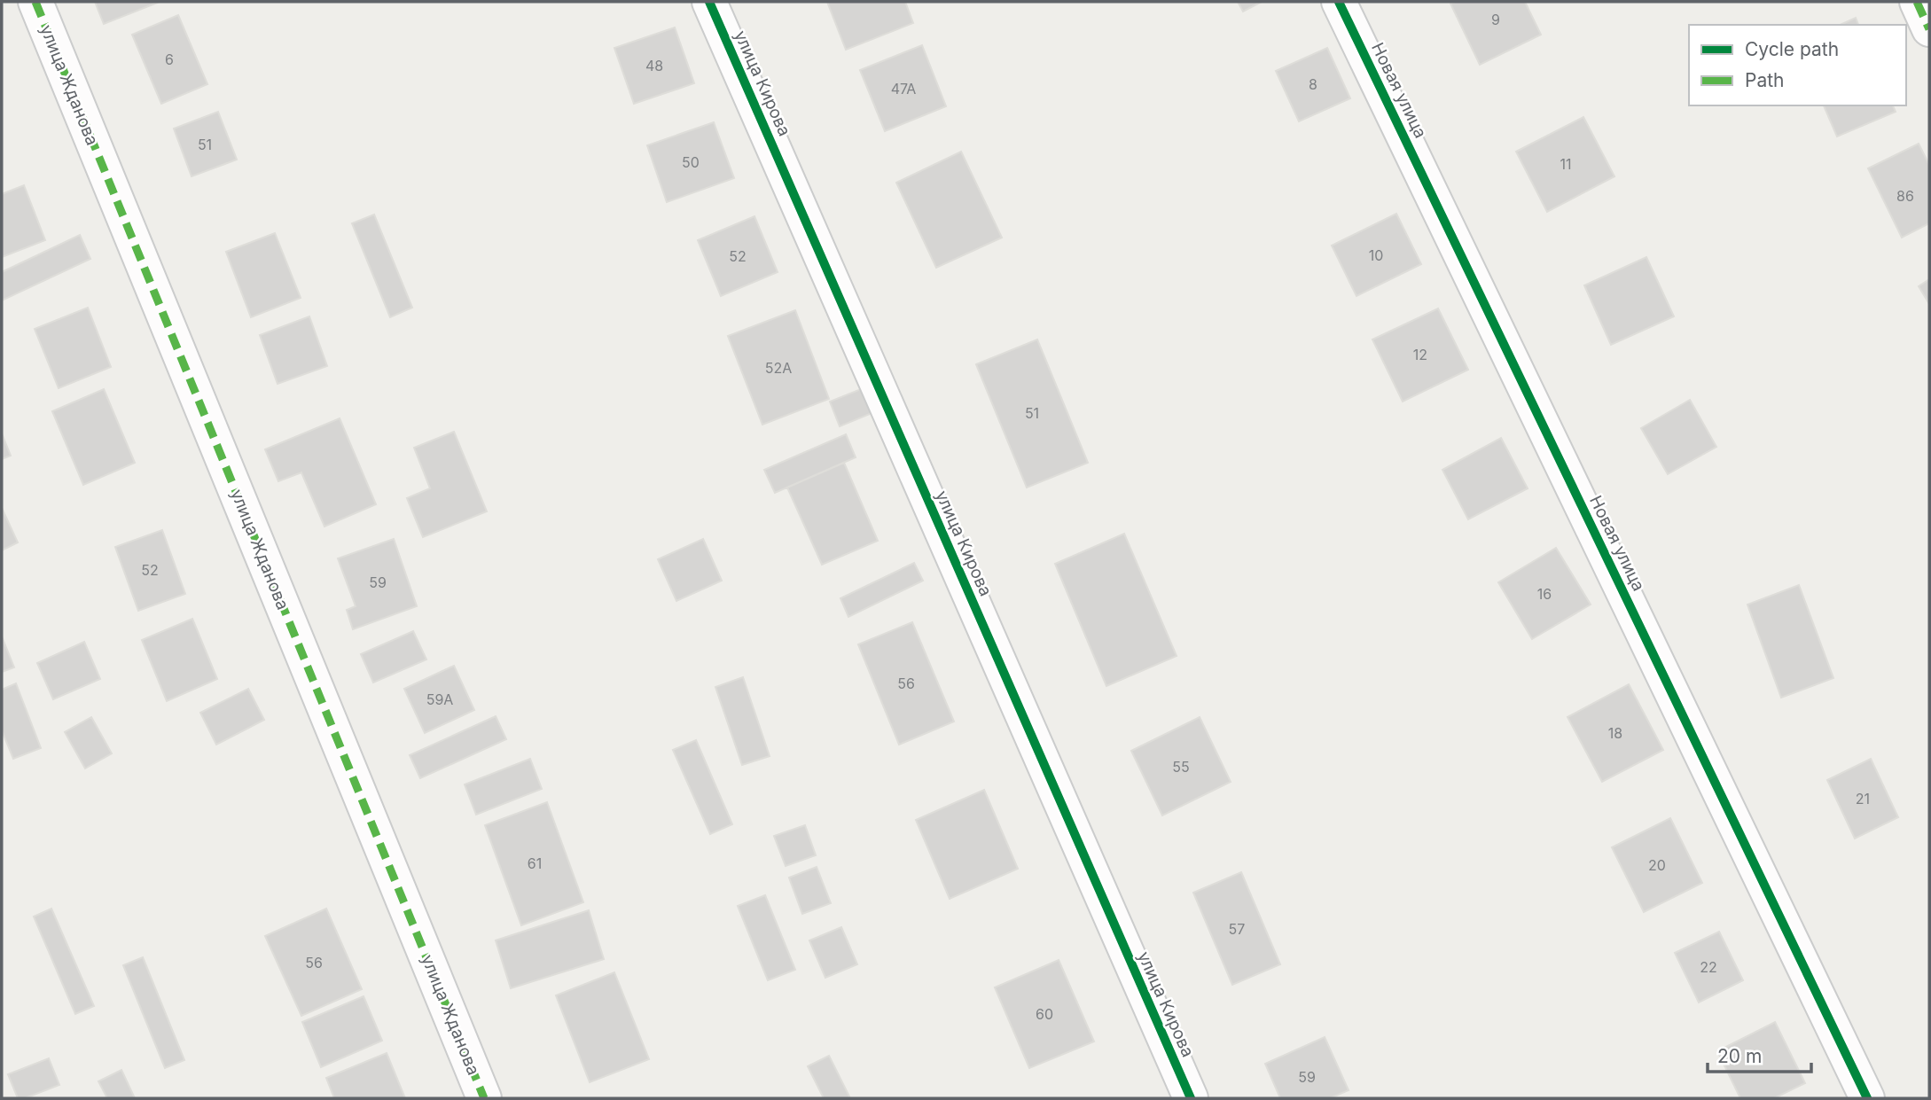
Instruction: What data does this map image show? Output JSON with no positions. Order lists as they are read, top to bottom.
{
  "streets": {
    "street": ["улица Кирова", "улица Жданова", "Новая улица"]
  },
  "house_numbers": [
    "9",
    "6",
    "48",
    "8",
    "47А",
    "51",
    "50",
    "11",
    "86",
    "10",
    "52",
    "12",
    "52А",
    "51",
    "52",
    "59",
    "16",
    "56",
    "59А",
    "18",
    "55",
    "21",
    "61",
    "20",
    "57",
    "56",
    "22",
    "60",
    "59"
  ],
  "legend": ["Cycle path", "Path"],
  "scale_bar": "20 m"
}
